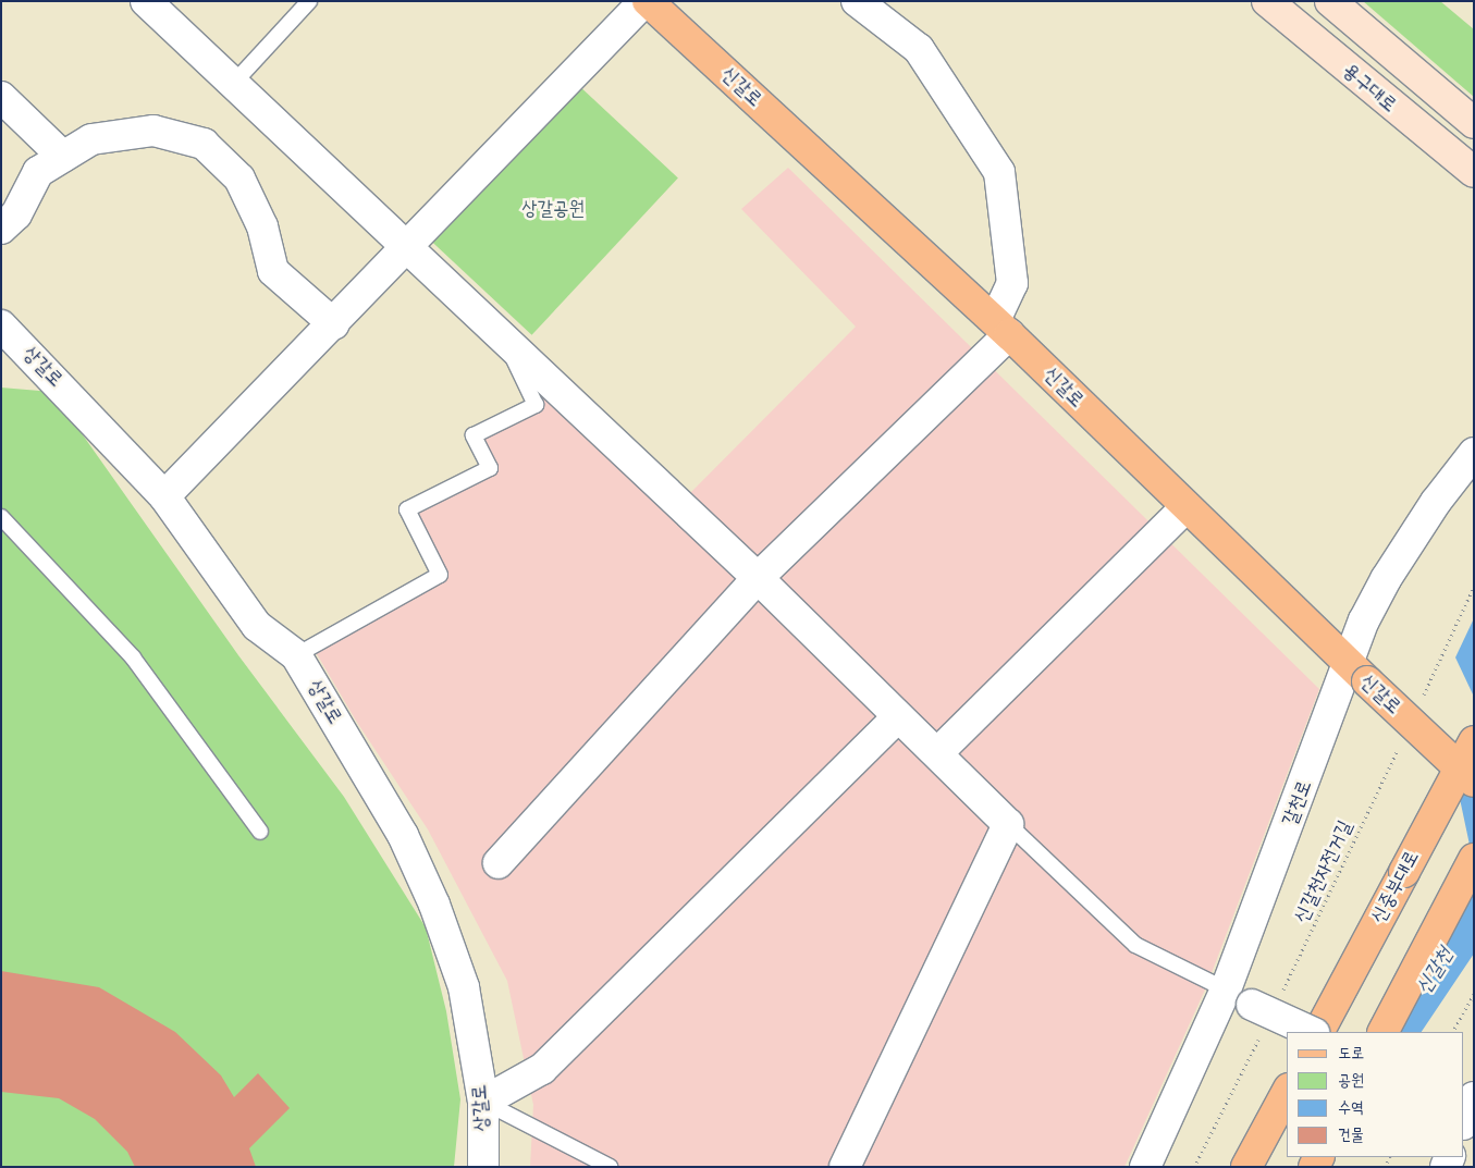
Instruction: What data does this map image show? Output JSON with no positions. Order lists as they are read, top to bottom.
{
  "streets": {
    "main road": ["신갈로", "용구대로", "신중부대로"],
    "street": ["상갈로", "갈천로"],
    "path": ["신갈천자전거길"]
  },
  "crossings": [
    ["신갈로", "갈천로"]
  ],
  "water": ["신갈천"],
  "parks": ["상갈공원"],
  "legend": [
    "도로",
    "공원",
    "수역",
    "건물"
  ]
}
